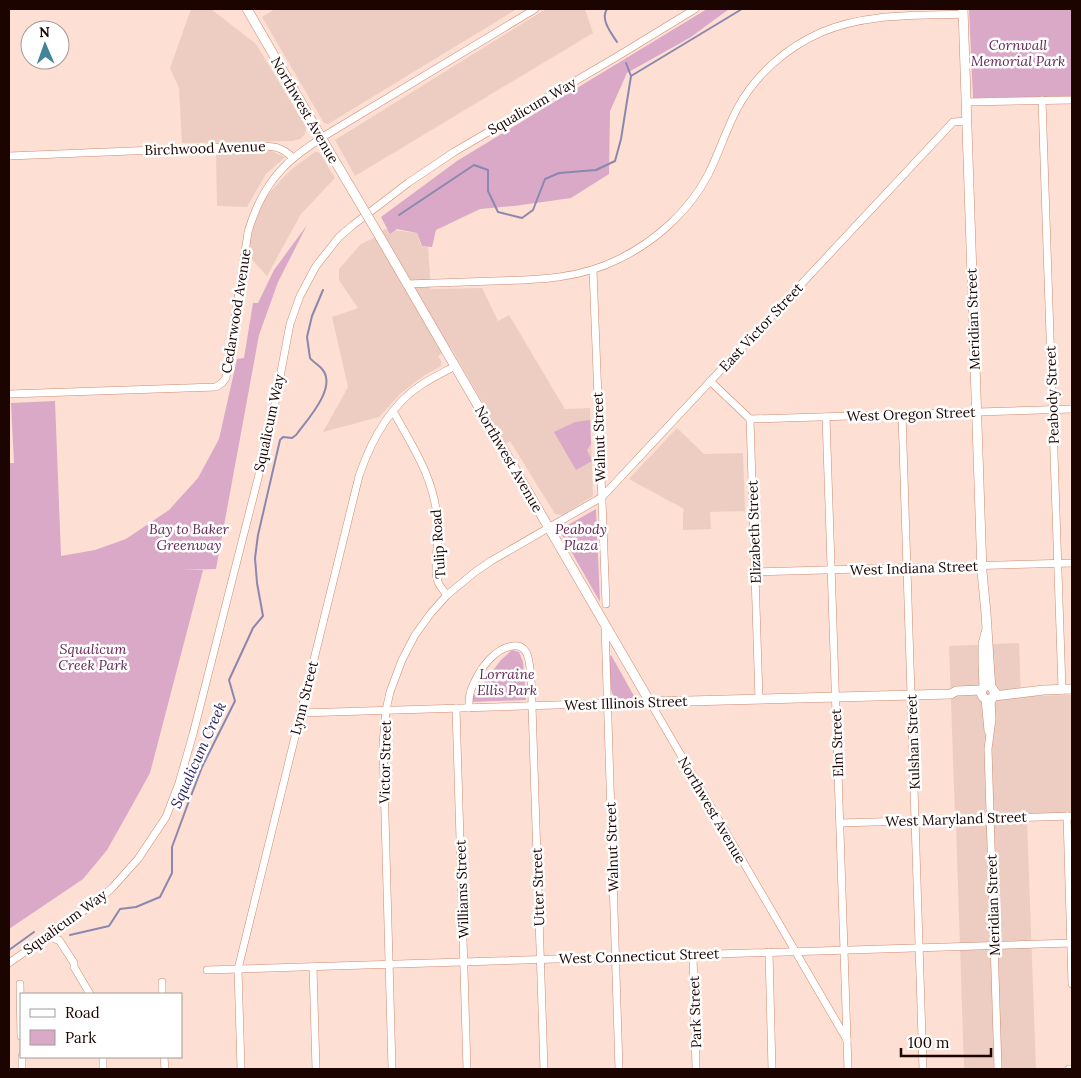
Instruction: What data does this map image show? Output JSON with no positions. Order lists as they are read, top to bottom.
{
  "streets": {
    "main road": ["Northwest Avenue", "Meridian Street", "West Illinois Street"],
    "street": [
      "Squalicum Way",
      "Birchwood Avenue",
      "Cedarwood Avenue",
      "East Victor Street",
      "Peabody Street",
      "West Oregon Street",
      "Walnut Street",
      "Elizabeth Street",
      "Tulip Road",
      "West Indiana Street",
      "Lynn Street",
      "Kulshan Street",
      "Elm Street",
      "Victor Street",
      "West Maryland Street",
      "Utter Street",
      "Williams Street",
      "West Connecticut Street",
      "Park Street"
    ]
  },
  "crossings": [
    ["Northwest Avenue", "East Victor Street"],
    ["Northwest Avenue", "Walnut Street"],
    ["Northwest Avenue", "Lynn Street"],
    ["Northwest Avenue", "West Illinois Street"],
    ["Northwest Avenue", "Elm Street"],
    ["Northwest Avenue", "Victor Street"],
    ["Northwest Avenue", "West Connecticut Street"],
    ["Birchwood Avenue", "Cedarwood Avenue"],
    ["Meridian Street", "East Victor Street"],
    ["Meridian Street", "West Oregon Street"],
    ["Meridian Street", "West Indiana Street"],
    ["Meridian Street", "West Illinois Street"],
    ["Meridian Street", "West Maryland Street"],
    ["Meridian Street", "West Connecticut Street"],
    ["East Victor Street", "Walnut Street"],
    ["East Victor Street", "Victor Street"],
    ["Peabody Street", "West Oregon Street"],
    ["Peabody Street", "West Indiana Street"],
    ["Peabody Street", "West Illinois Street"],
    ["West Oregon Street", "Elizabeth Street"],
    ["West Oregon Street", "Kulshan Street"],
    ["West Oregon Street", "Elm Street"],
    ["Walnut Street", "West Illinois Street"],
    ["Walnut Street", "West Connecticut Street"],
    ["Elizabeth Street", "West Indiana Street"],
    ["Elizabeth Street", "West Illinois Street"],
    ["Tulip Road", "Lynn Street"],
    ["Tulip Road", "Victor Street"],
    ["West Indiana Street", "Kulshan Street"],
    ["West Indiana Street", "Elm Street"],
    ["Lynn Street", "West Illinois Street"],
    ["Lynn Street", "West Connecticut Street"],
    ["West Illinois Street", "Kulshan Street"],
    ["West Illinois Street", "Elm Street"],
    ["West Illinois Street", "Victor Street"],
    ["West Illinois Street", "Utter Street"],
    ["West Illinois Street", "Williams Street"],
    ["Kulshan Street", "West Maryland Street"],
    ["Kulshan Street", "West Connecticut Street"],
    ["Elm Street", "West Maryland Street"],
    ["Elm Street", "West Connecticut Street"],
    ["Victor Street", "West Connecticut Street"],
    ["Utter Street", "West Connecticut Street"],
    ["Williams Street", "West Connecticut Street"],
    ["West Connecticut Street", "Park Street"]
  ],
  "water": ["Squalicum Creek"],
  "parks": [
    "Cornwall Memorial Park",
    "Bay to Baker Greenway",
    "Peabody Plaza",
    "Squalicum Creek Park",
    "Lorraine Ellis Park"
  ],
  "legend": ["Road", "Park"],
  "scale_bar": "100 m",
  "north": "top"
}
